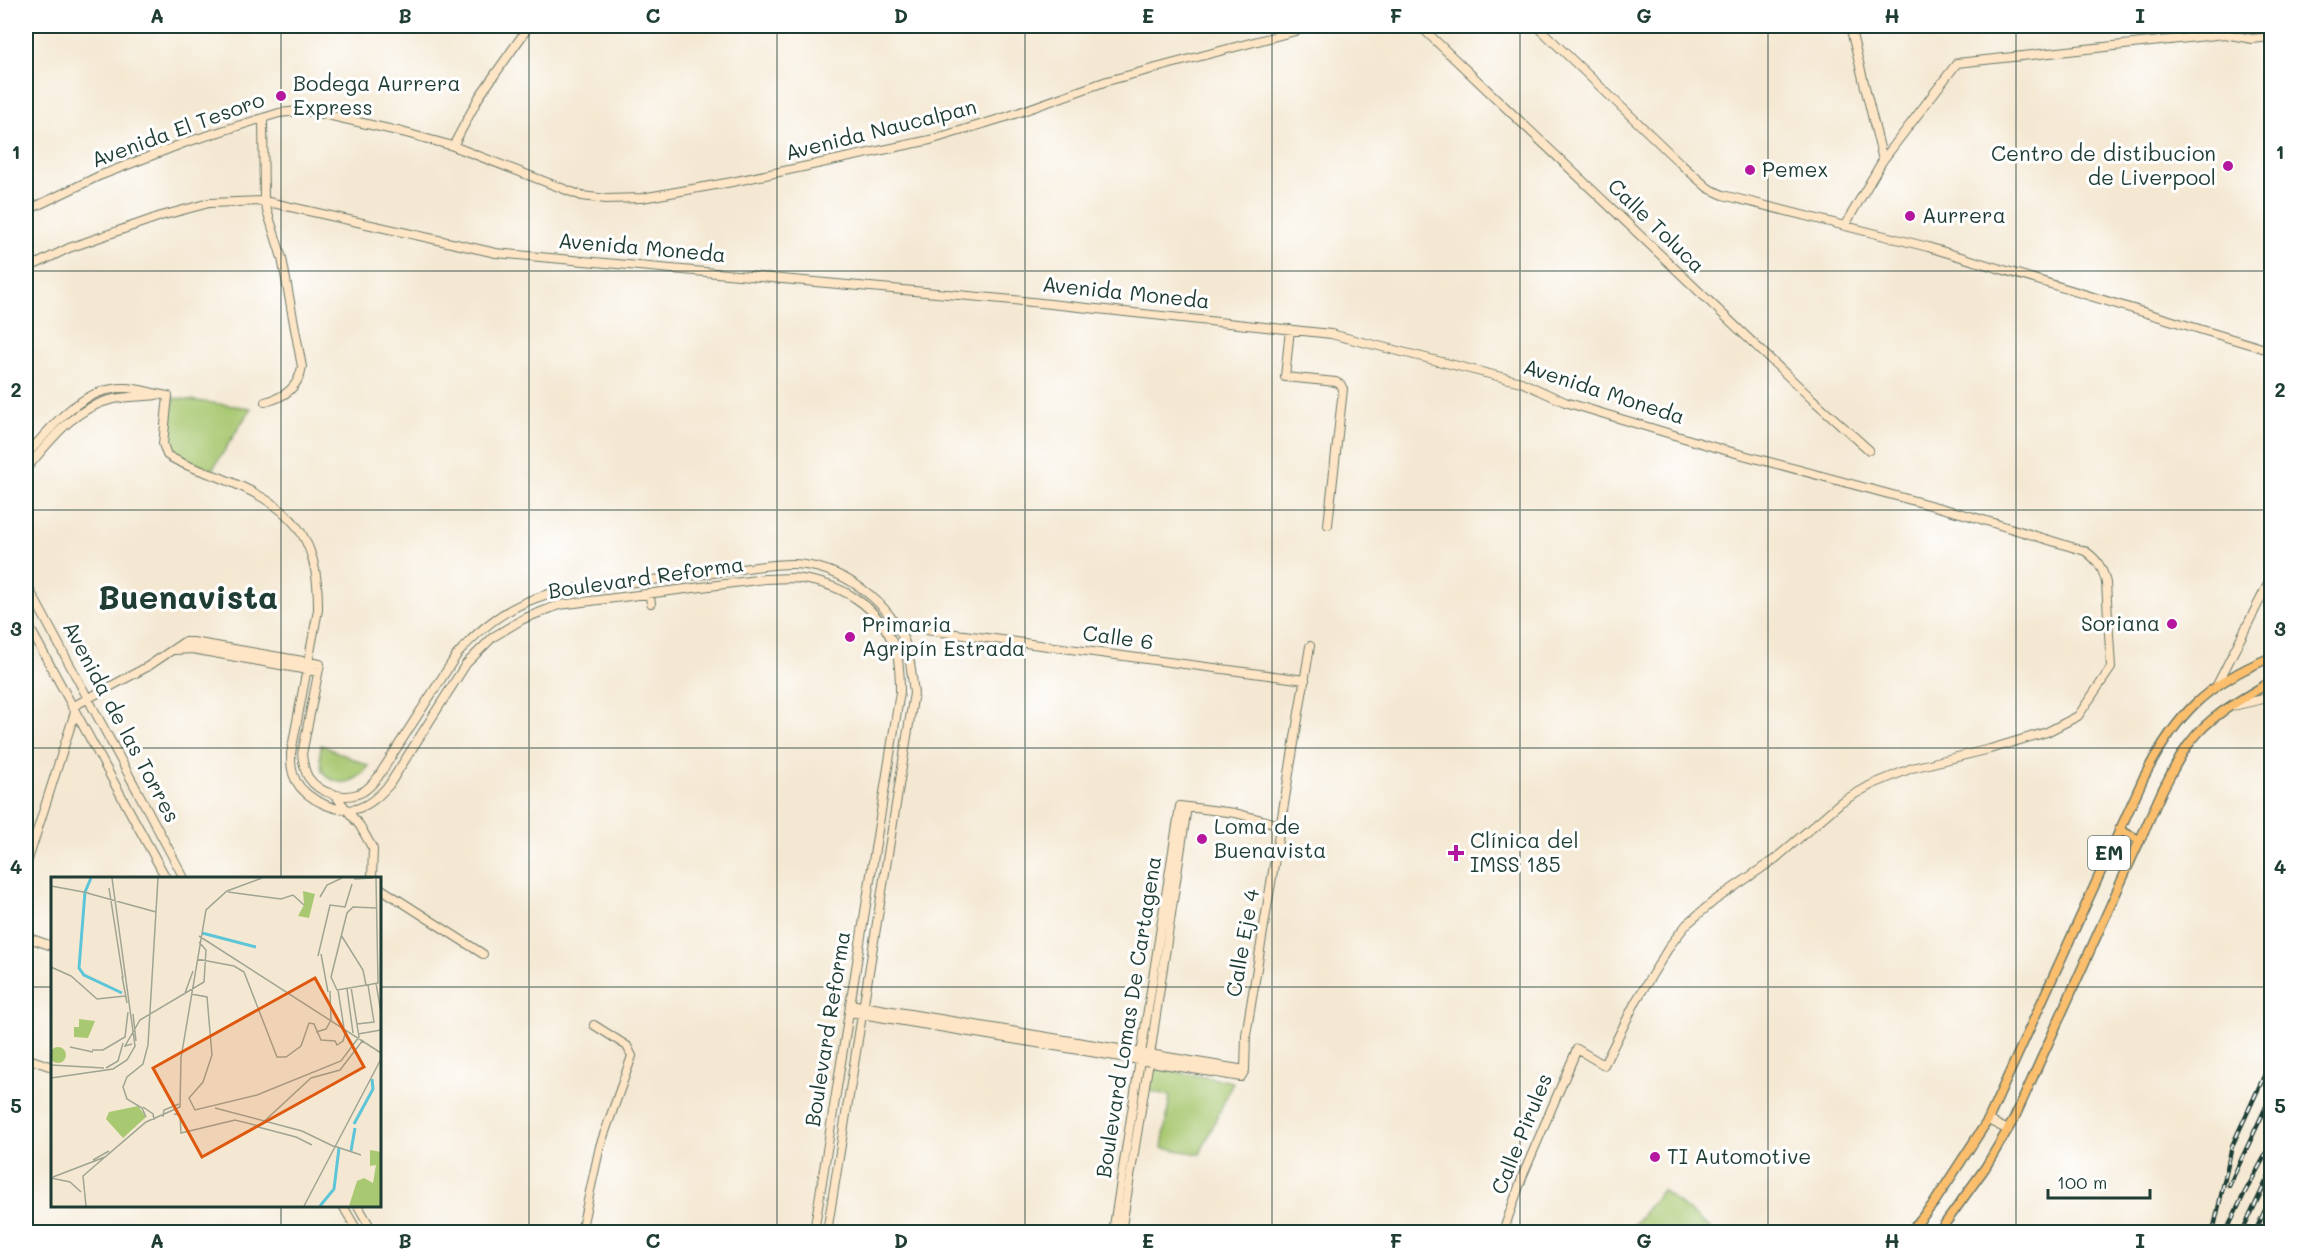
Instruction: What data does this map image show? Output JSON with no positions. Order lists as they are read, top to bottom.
{
  "streets": {
    "main road": [
      "Avenida El Tesoro",
      "Avenida Naucalpan",
      "Calle Toluca",
      "Avenida Moneda",
      "Boulevard Reforma",
      "Calle 6",
      "Avenida de las Torres",
      "EM",
      "Calle Eje 4",
      "Boulevard Lomas De Cartagena",
      "Calle Pirules"
    ]
  },
  "crossings": [
    ["Avenida El Tesoro", "Avenida Naucalpan"],
    ["Avenida Moneda", "Calle Pirules"],
    ["Calle 6", "Calle Eje 4"],
    ["Calle Eje 4", "Boulevard Lomas De Cartagena"]
  ],
  "districts": ["Buenavista"],
  "places": {
    "other": [
      "Bodega Aurrera Express",
      "Centro de distibucion de Liverpool",
      "Pemex",
      "Aurrera",
      "Soriana",
      "Primaria Agripín Estrada",
      "Loma de Buenavista",
      "TI Automotive"
    ],
    "health": ["Clínica del IMSS 185"]
  },
  "scale_bar": "100 m",
  "grid": {
    "columns": [
      "A",
      "B",
      "C",
      "D",
      "E",
      "F",
      "G",
      "H",
      "I"
    ],
    "rows": [
      "1",
      "2",
      "3",
      "4",
      "5"
    ]
  }
}
